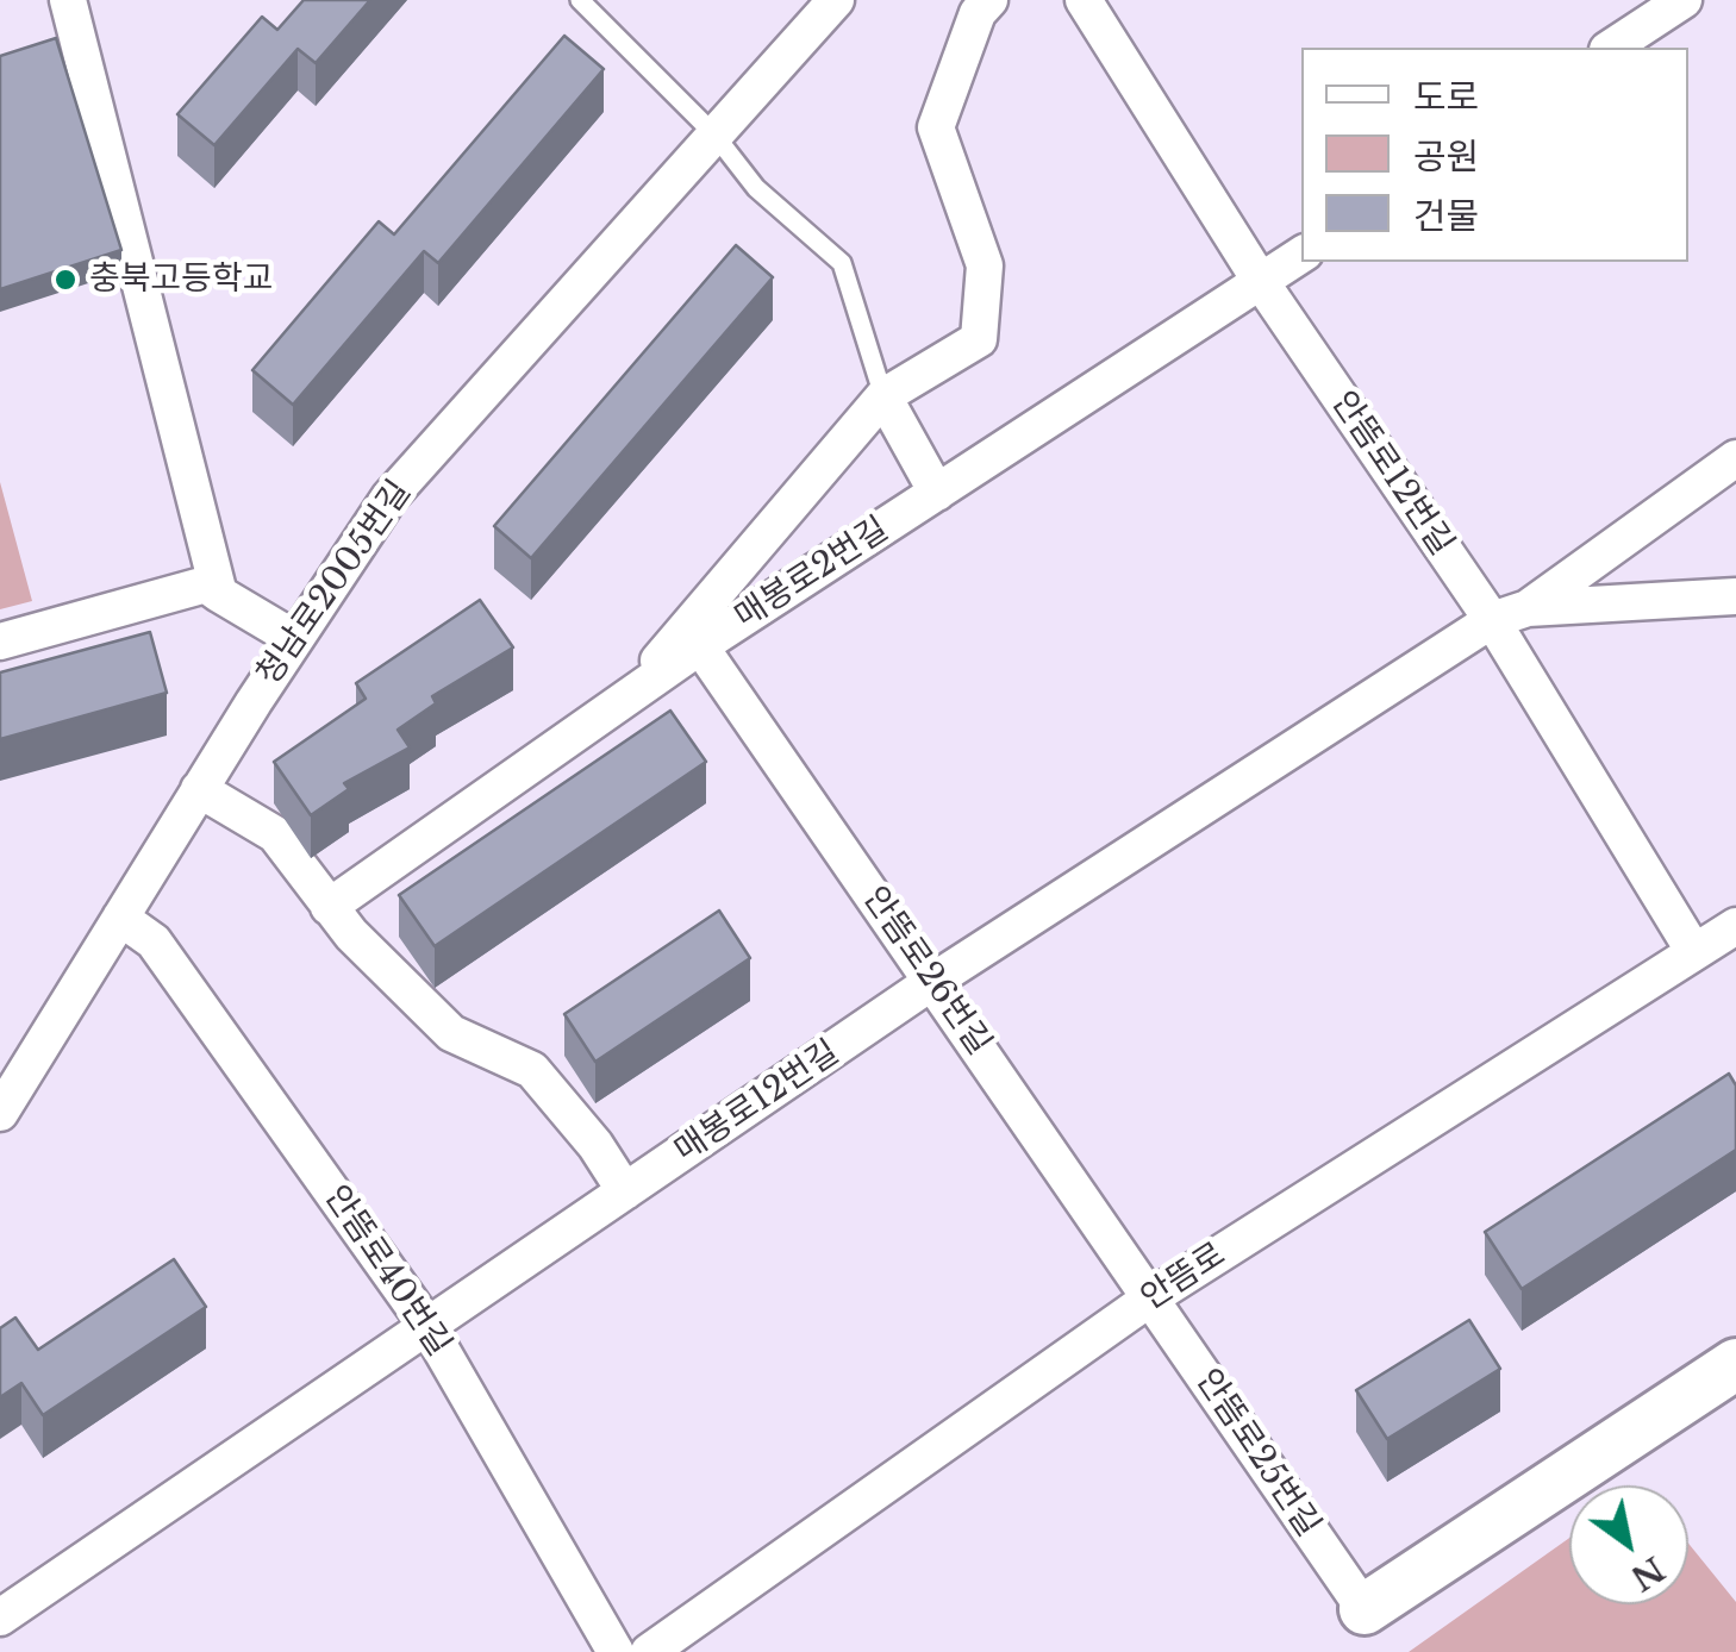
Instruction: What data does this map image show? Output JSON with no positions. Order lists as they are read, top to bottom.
{
  "streets": {
    "street": [
      "안뜸로12번길",
      "매봉로2번길",
      "청남로2005번길",
      "안뜸로26번길",
      "매봉로12번길",
      "안뜸로40번길",
      "안뜸로",
      "안뜸로25번길"
    ]
  },
  "crossings": [
    ["안뜸로12번길", "매봉로2번길"],
    ["안뜸로12번길", "매봉로12번길"],
    ["안뜸로12번길", "안뜸로"],
    ["매봉로2번길", "안뜸로26번길"],
    ["청남로2005번길", "안뜸로40번길"],
    ["안뜸로26번길", "매봉로12번길"],
    ["안뜸로26번길", "안뜸로"],
    ["안뜸로26번길", "안뜸로25번길"],
    ["매봉로12번길", "안뜸로40번길"],
    ["안뜸로", "안뜸로25번길"]
  ],
  "places": ["충북고등학교"],
  "legend": ["도로", "공원", "건물"],
  "north": "bottom right"
}
